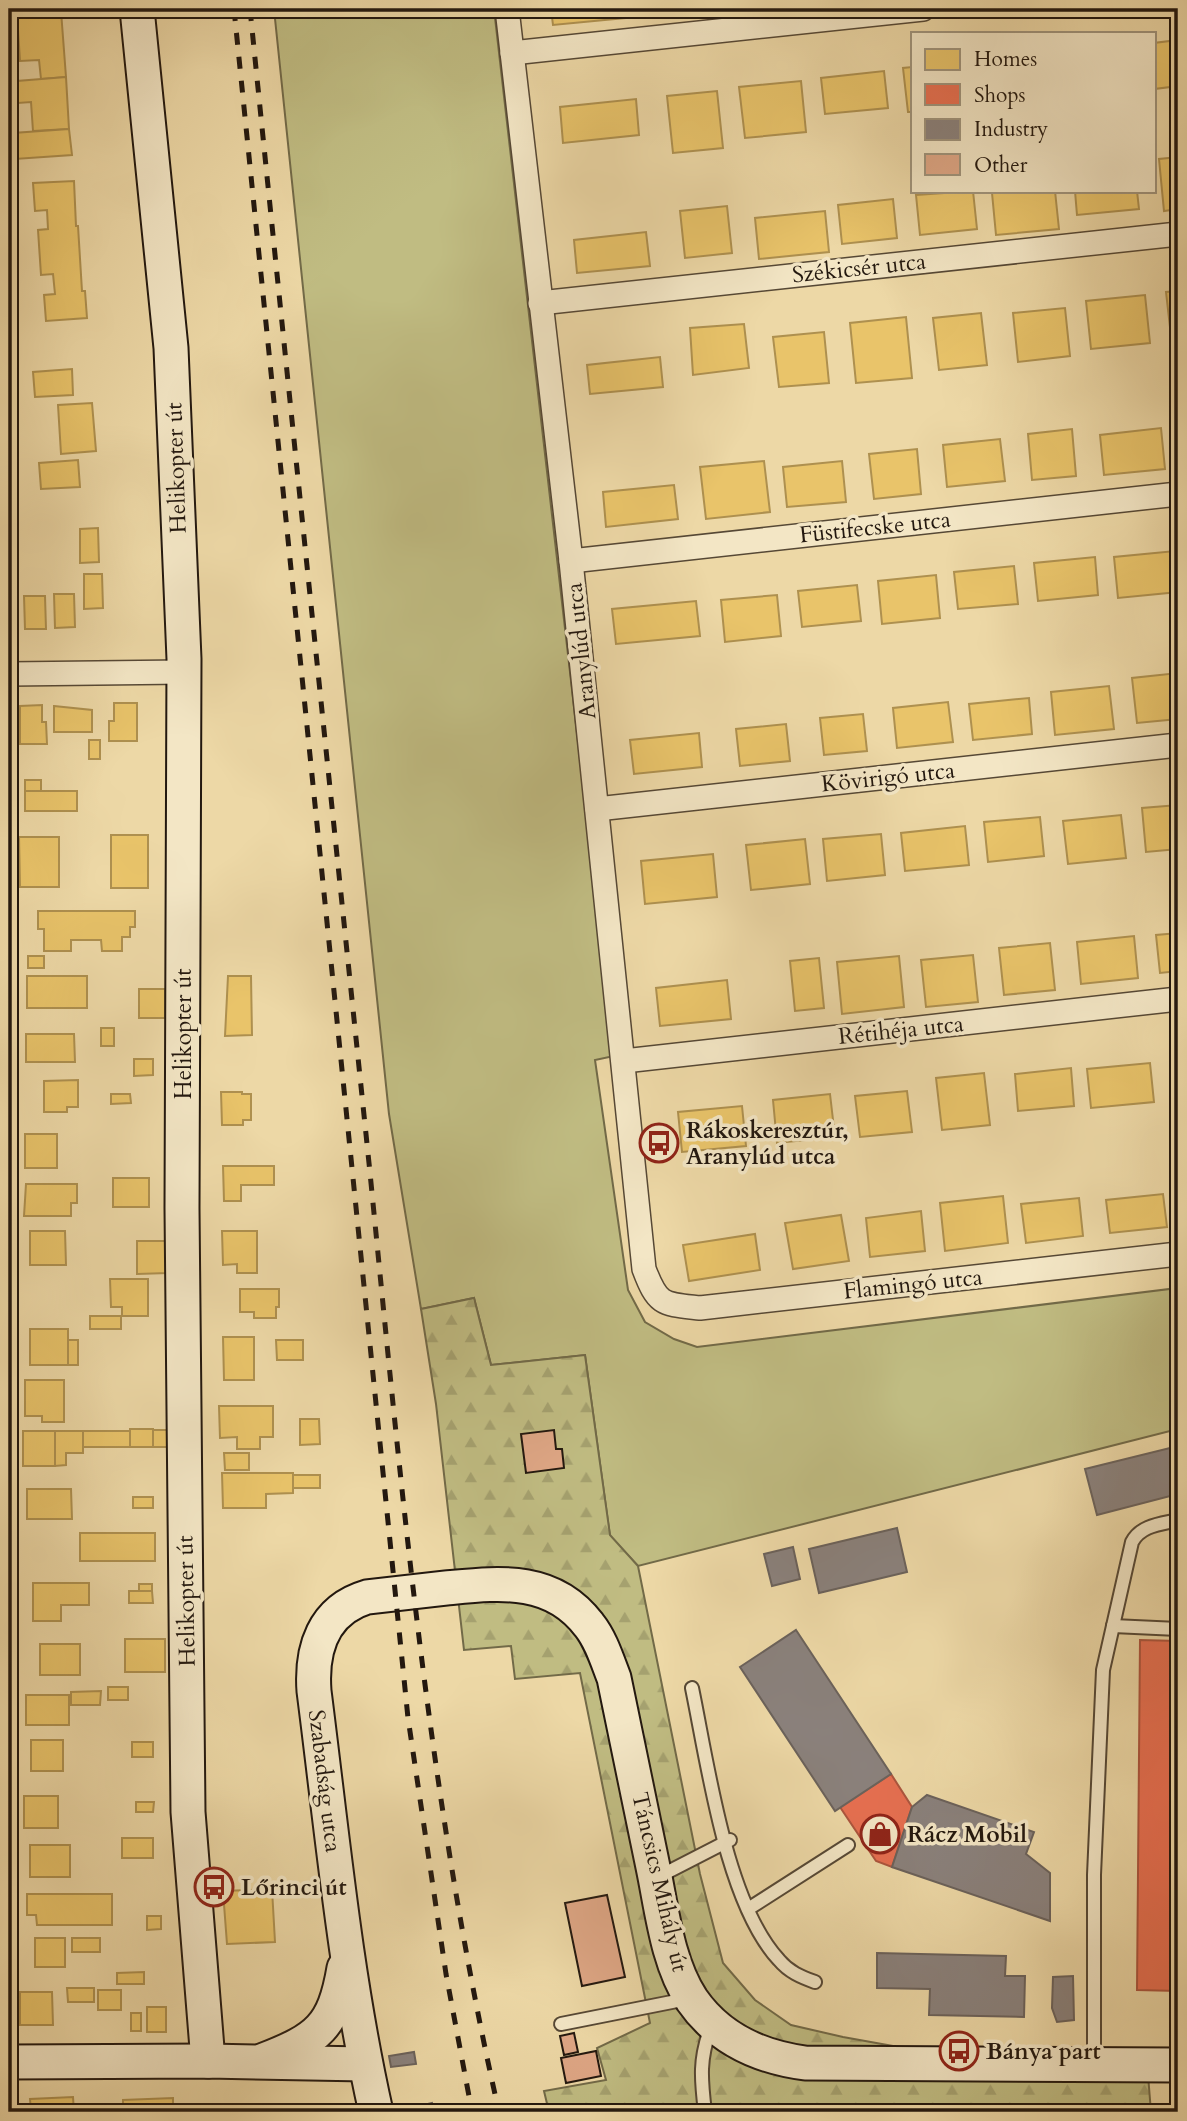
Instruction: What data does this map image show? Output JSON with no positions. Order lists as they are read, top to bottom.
{
  "streets": {
    "street": [
      "Székicsér utca",
      "Helikopter út",
      "Füstifecske utca",
      "Aranylúd utca",
      "Kövirigó utca",
      "Rétihéja utca",
      "Flamingó utca",
      "Szabadság utca",
      "Táncsics Mihály út"
    ]
  },
  "crossings": [
    ["Székicsér utca", "Aranylúd utca"],
    ["Füstifecske utca", "Aranylúd utca"],
    ["Aranylúd utca", "Kövirigó utca"],
    ["Aranylúd utca", "Rétihéja utca"],
    ["Aranylúd utca", "Flamingó utca"],
    ["Szabadság utca", "Táncsics Mihály út"]
  ],
  "places": {
    "bus stop": ["Rákoskeresztúr, Aranylúd utca", "Lőrinci út", "Bánya part"],
    "shop": ["Rácz Mobil"]
  },
  "legend": [
    "Homes",
    "Shops",
    "Industry",
    "Other"
  ]
}
